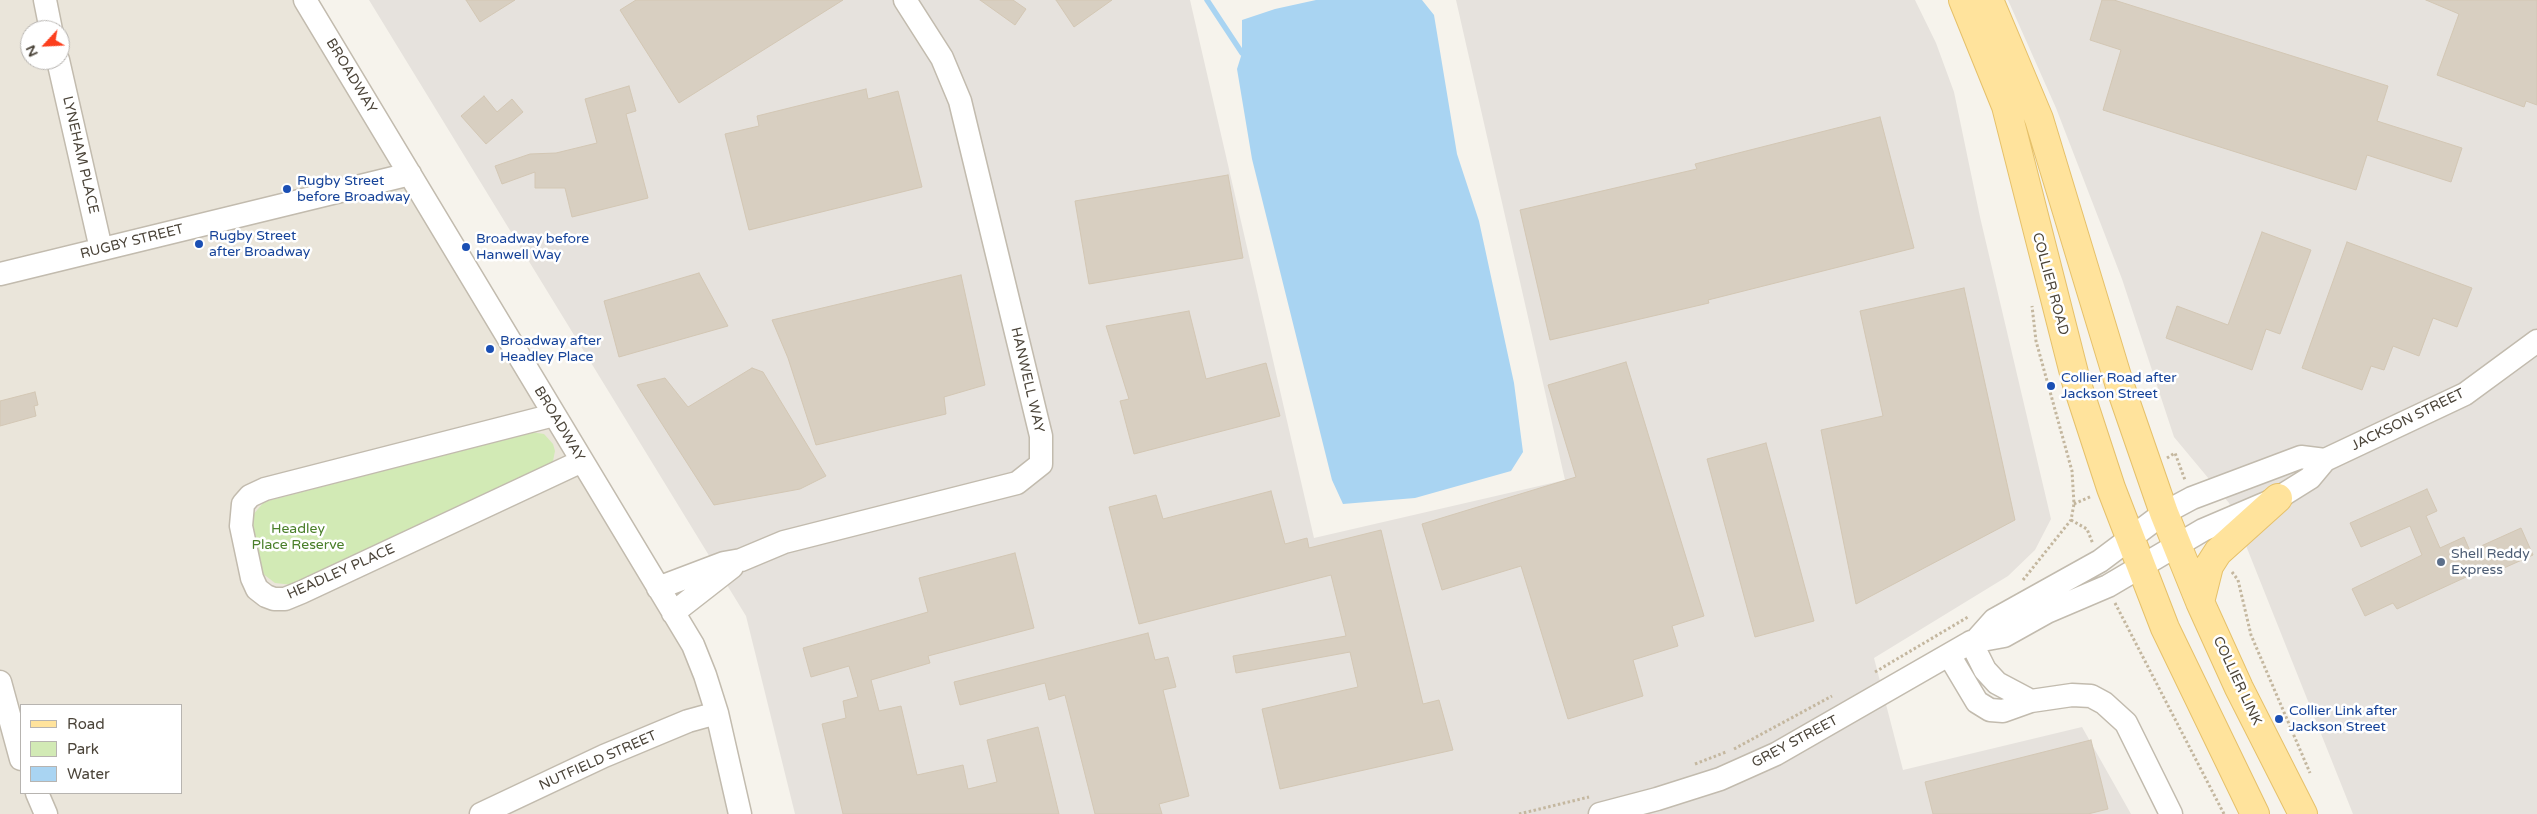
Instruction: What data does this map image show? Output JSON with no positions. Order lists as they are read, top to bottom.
{
  "streets": {
    "main road": ["COLLIER ROAD", "COLLIER LINK"],
    "street": [
      "BROADWAY",
      "LYNEHAM PLACE",
      "RUGBY STREET",
      "HANWELL WAY",
      "JACKSON STREET",
      "HEADLEY PLACE",
      "GREY STREET",
      "NUTFIELD STREET"
    ]
  },
  "crossings": [
    ["BROADWAY", "RUGBY STREET"],
    ["BROADWAY", "HANWELL WAY"],
    ["BROADWAY", "HEADLEY PLACE"],
    ["BROADWAY", "NUTFIELD STREET"],
    ["LYNEHAM PLACE", "RUGBY STREET"],
    ["COLLIER ROAD", "JACKSON STREET"],
    ["COLLIER ROAD", "GREY STREET"],
    ["JACKSON STREET", "COLLIER LINK"],
    ["JACKSON STREET", "GREY STREET"]
  ],
  "parks": ["Headley Place Reserve"],
  "places": [
    "Rugby Street before Broadway",
    "Rugby Street after Broadway",
    "Broadway before Hanwell Way",
    "Broadway after Headley Place",
    "Collier Road after Jackson Street",
    "Shell Reddy Express",
    "Collier Link after Jackson Street"
  ],
  "legend": ["Road", "Park", "Water"],
  "north": "bottom left"
}
